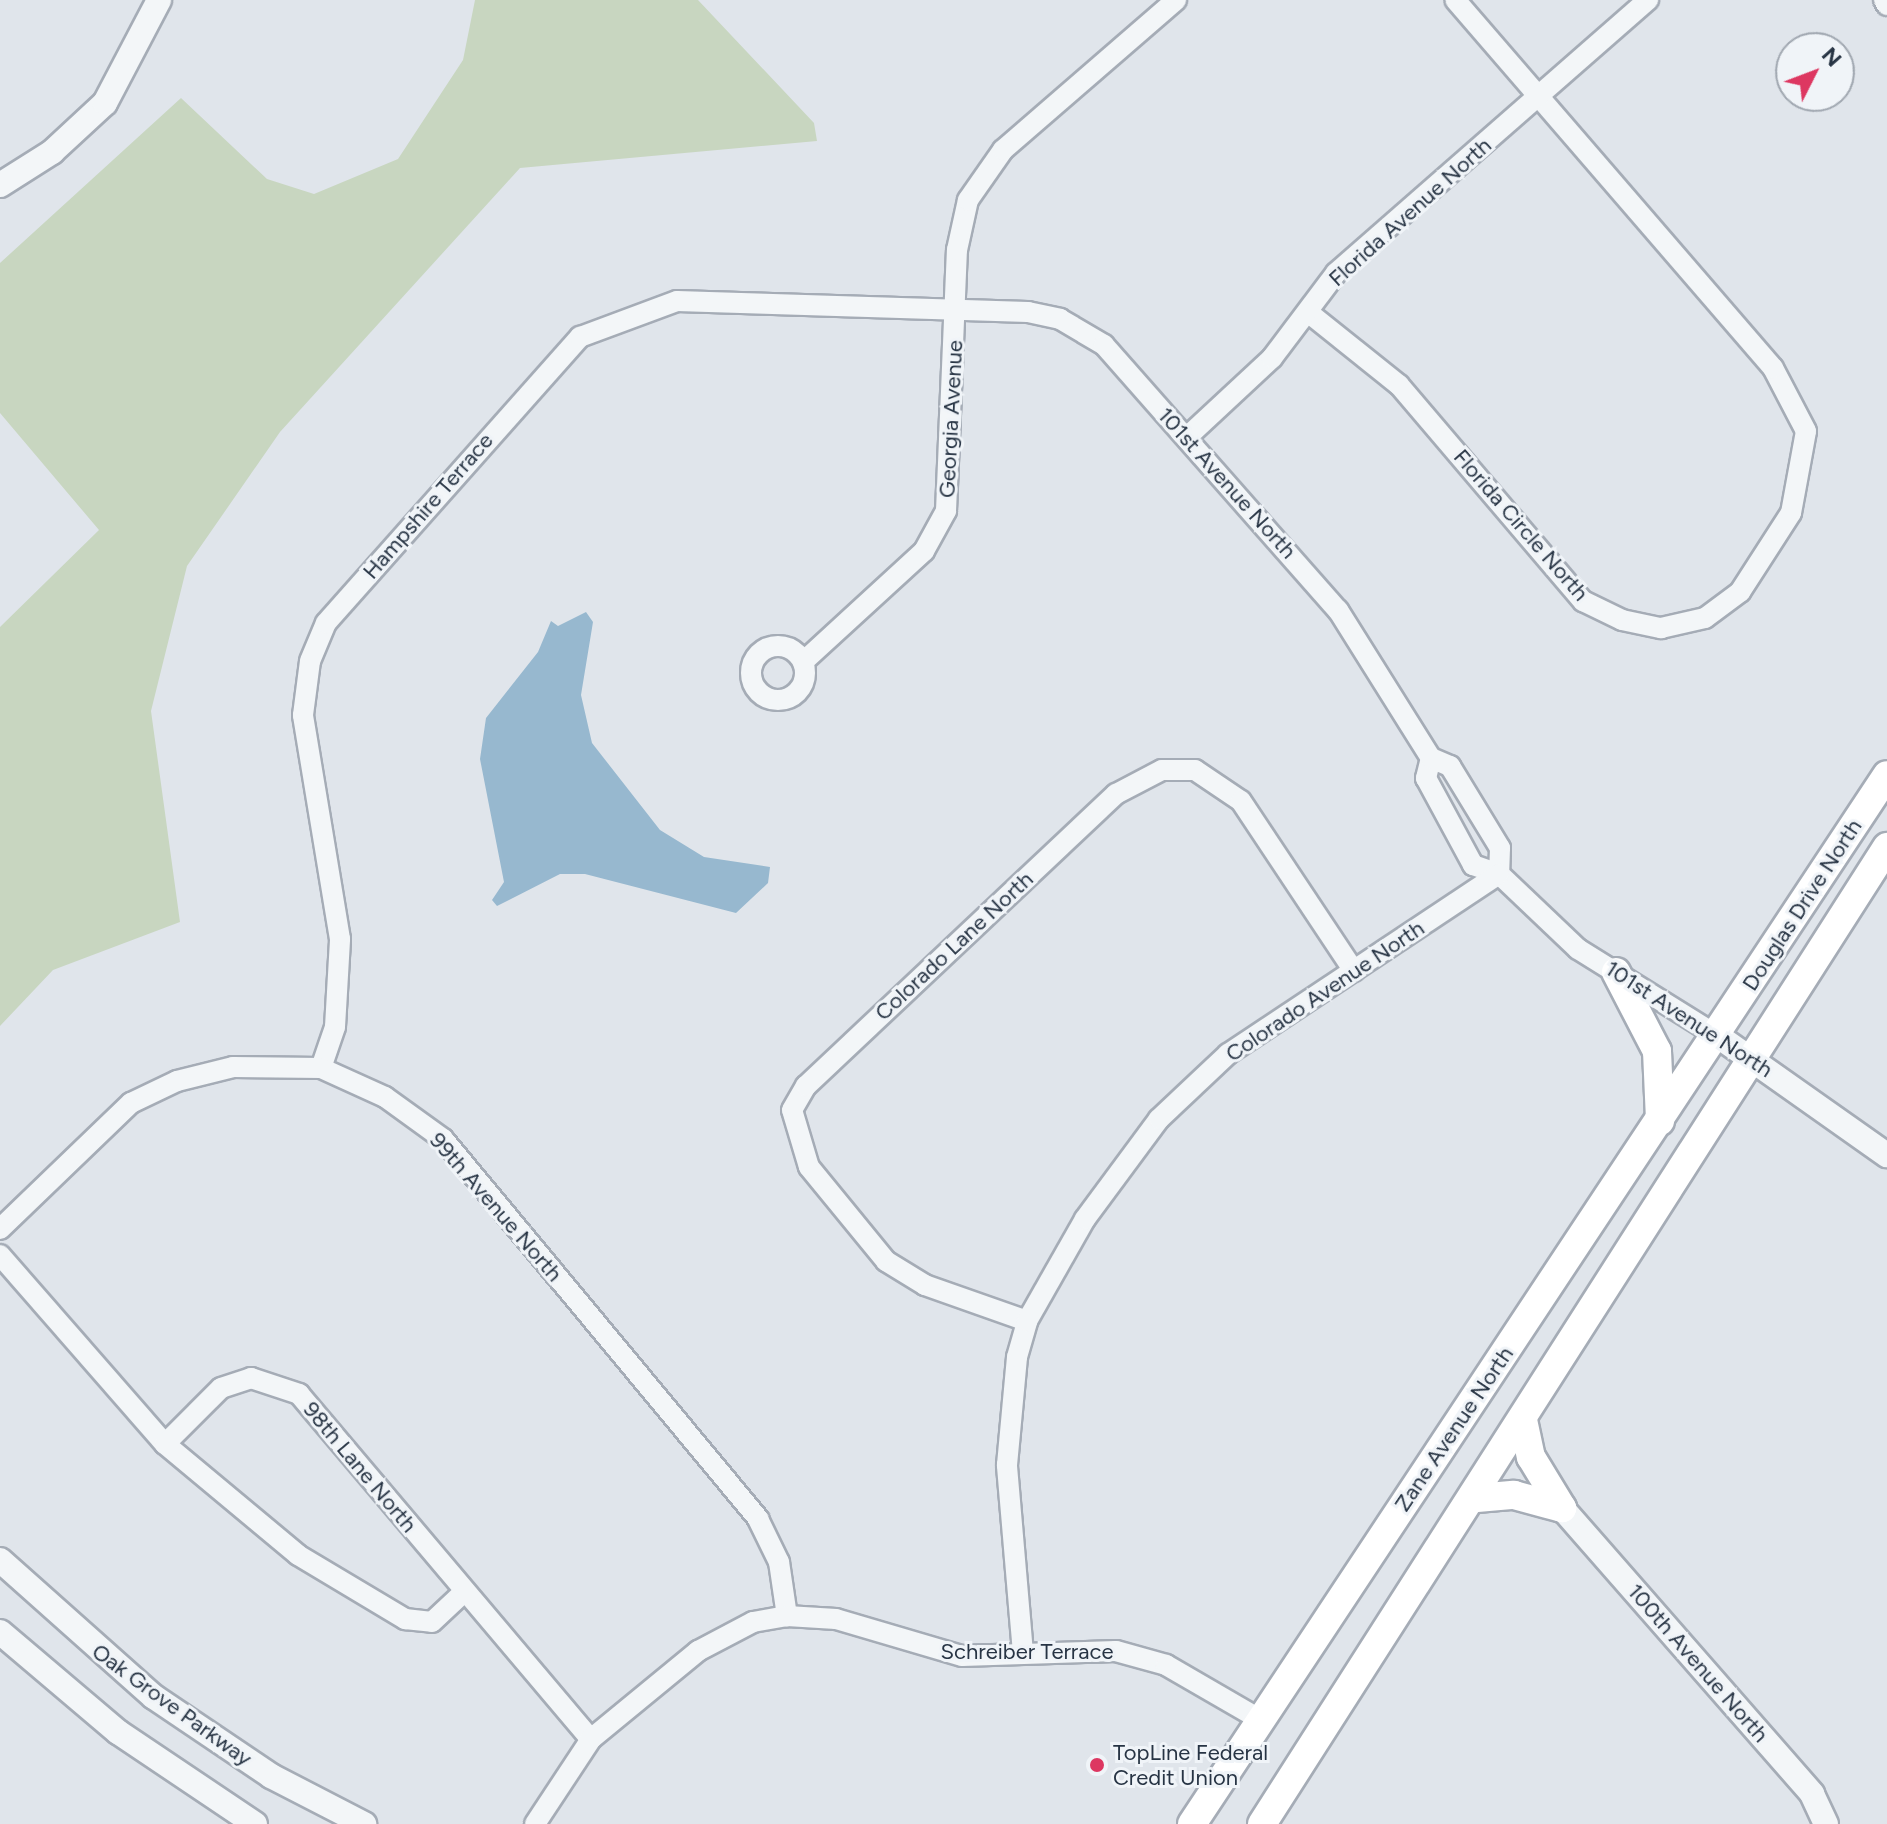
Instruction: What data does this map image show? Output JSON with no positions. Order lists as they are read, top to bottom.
{
  "streets": {
    "main road": ["Douglas Drive North", "Zane Avenue North"],
    "street": [
      "Florida Avenue North",
      "Georgia Avenue",
      "101st Avenue North",
      "Hampshire Terrace",
      "Florida Circle North",
      "Colorado Lane North",
      "Colorado Avenue North",
      "99th Avenue North",
      "98th Lane North",
      "Schreiber Terrace",
      "100th Avenue North",
      "Oak Grove Parkway"
    ]
  },
  "crossings": [
    ["Florida Avenue North", "101st Avenue North"],
    ["Florida Avenue North", "Florida Circle North"],
    ["Georgia Avenue", "101st Avenue North"],
    ["Georgia Avenue", "Hampshire Terrace"],
    ["101st Avenue North", "Hampshire Terrace"],
    ["101st Avenue North", "Douglas Drive North"],
    ["101st Avenue North", "Colorado Avenue North"],
    ["101st Avenue North", "Zane Avenue North"],
    ["Hampshire Terrace", "99th Avenue North"],
    ["Douglas Drive North", "Zane Avenue North"],
    ["Colorado Lane North", "Colorado Avenue North"],
    ["Colorado Avenue North", "Schreiber Terrace"],
    ["99th Avenue North", "Schreiber Terrace"],
    ["Zane Avenue North", "Schreiber Terrace"],
    ["98th Lane North", "Schreiber Terrace"]
  ],
  "places": ["TopLine Federal Credit Union"],
  "north": "top right"
}
